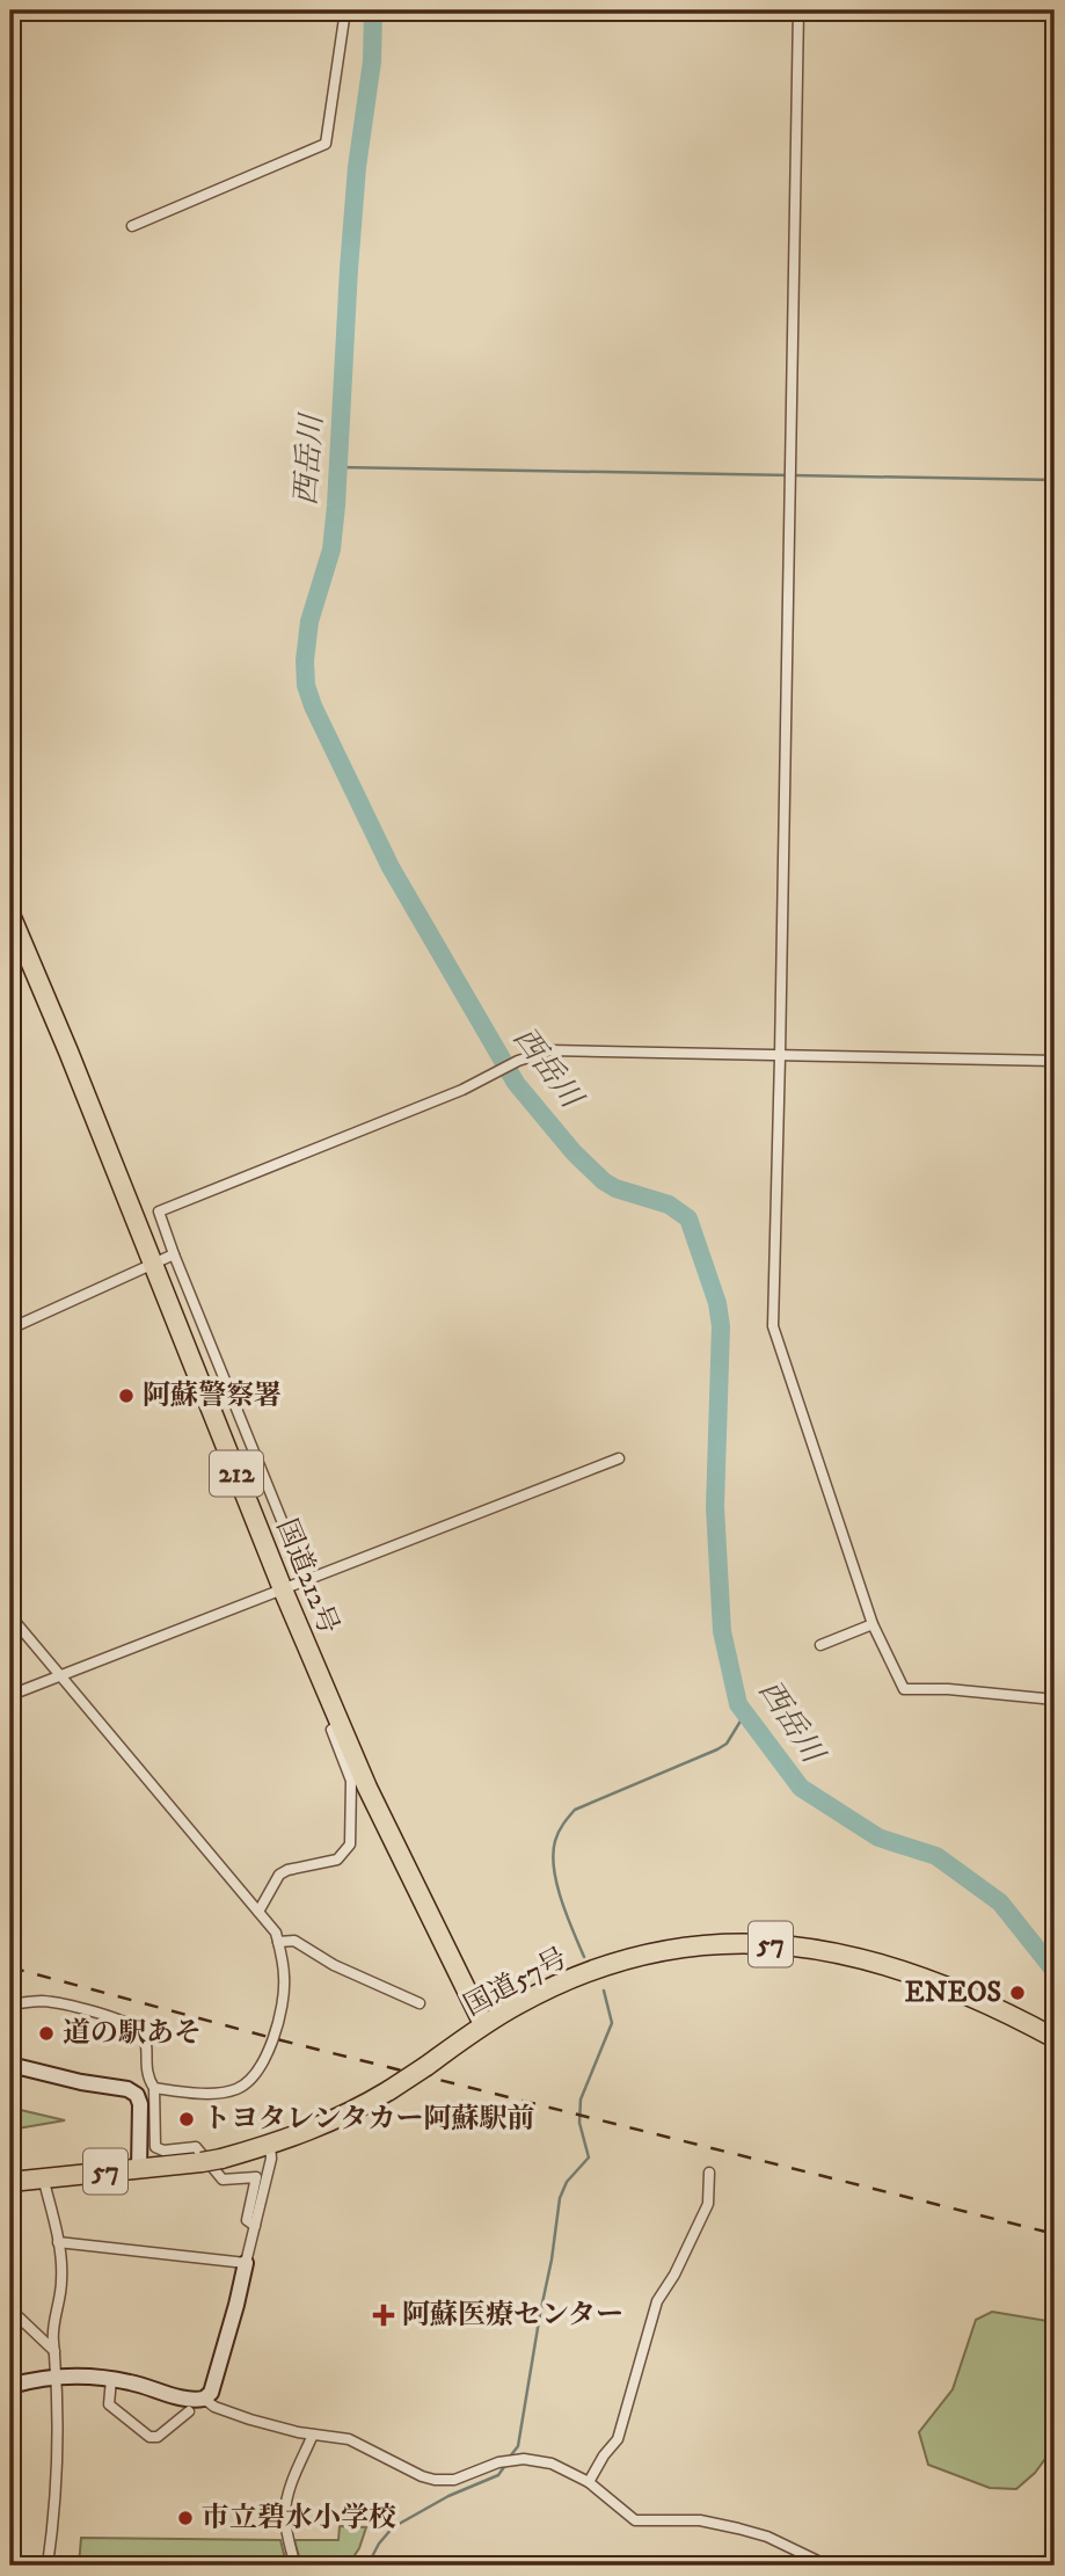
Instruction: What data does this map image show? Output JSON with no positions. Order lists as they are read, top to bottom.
{
  "streets": {
    "highway": [
      "212",
      "国道212号",
      "57",
      "国道57号"
    ]
  },
  "crossings": [
    ["国道212号", "国道57号"]
  ],
  "water": ["西岳川"],
  "places": {
    "other": [
      "阿蘇警察署",
      "ENEOS",
      "道の駅あそ",
      "トヨタレンタカー阿蘇駅前",
      "市立碧水小学校"
    ],
    "health": ["阿蘇医療センター"]
  }
}
